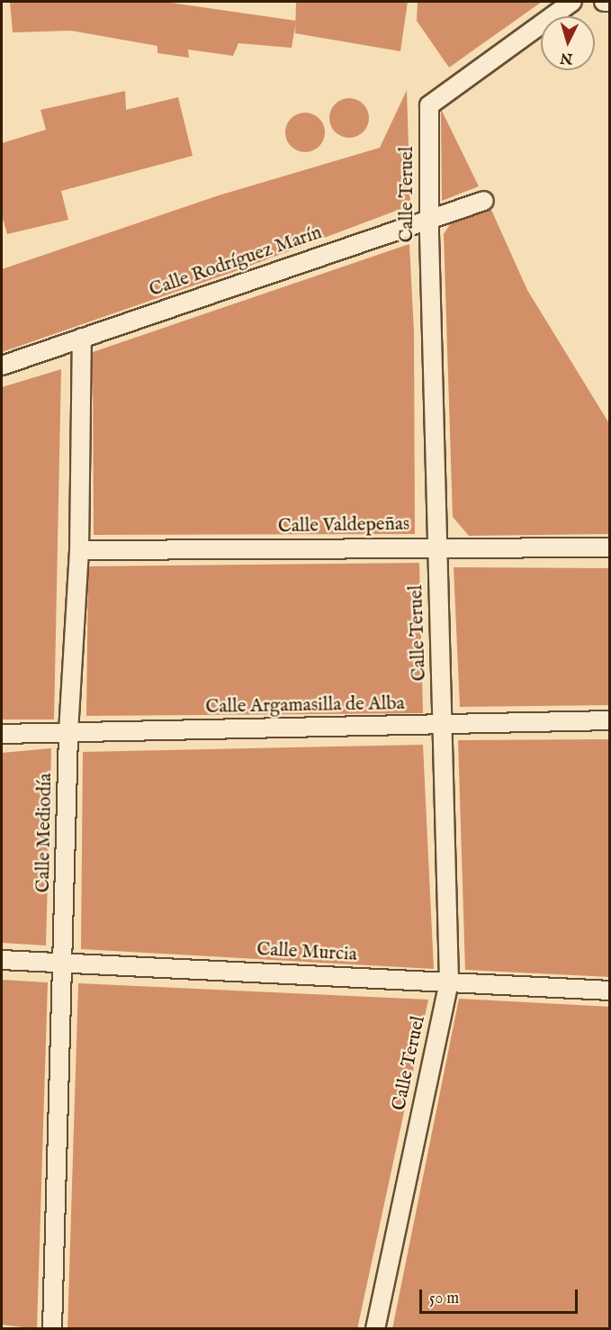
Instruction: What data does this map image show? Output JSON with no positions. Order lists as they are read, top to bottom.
{
  "streets": {
    "street": [
      "Calle Teruel",
      "Calle Rodríguez Marín",
      "Calle Valdepeñas",
      "Calle Argamasilla de Alba",
      "Calle Mediodía",
      "Calle Murcia"
    ]
  },
  "crossings": [
    ["Calle Teruel", "Calle Rodríguez Marín"],
    ["Calle Teruel", "Calle Valdepeñas"],
    ["Calle Teruel", "Calle Argamasilla de Alba"],
    ["Calle Teruel", "Calle Murcia"],
    ["Calle Rodríguez Marín", "Calle Mediodía"],
    ["Calle Valdepeñas", "Calle Mediodía"],
    ["Calle Argamasilla de Alba", "Calle Mediodía"],
    ["Calle Mediodía", "Calle Murcia"]
  ],
  "scale_bar": "50 m",
  "north": "bottom"
}
